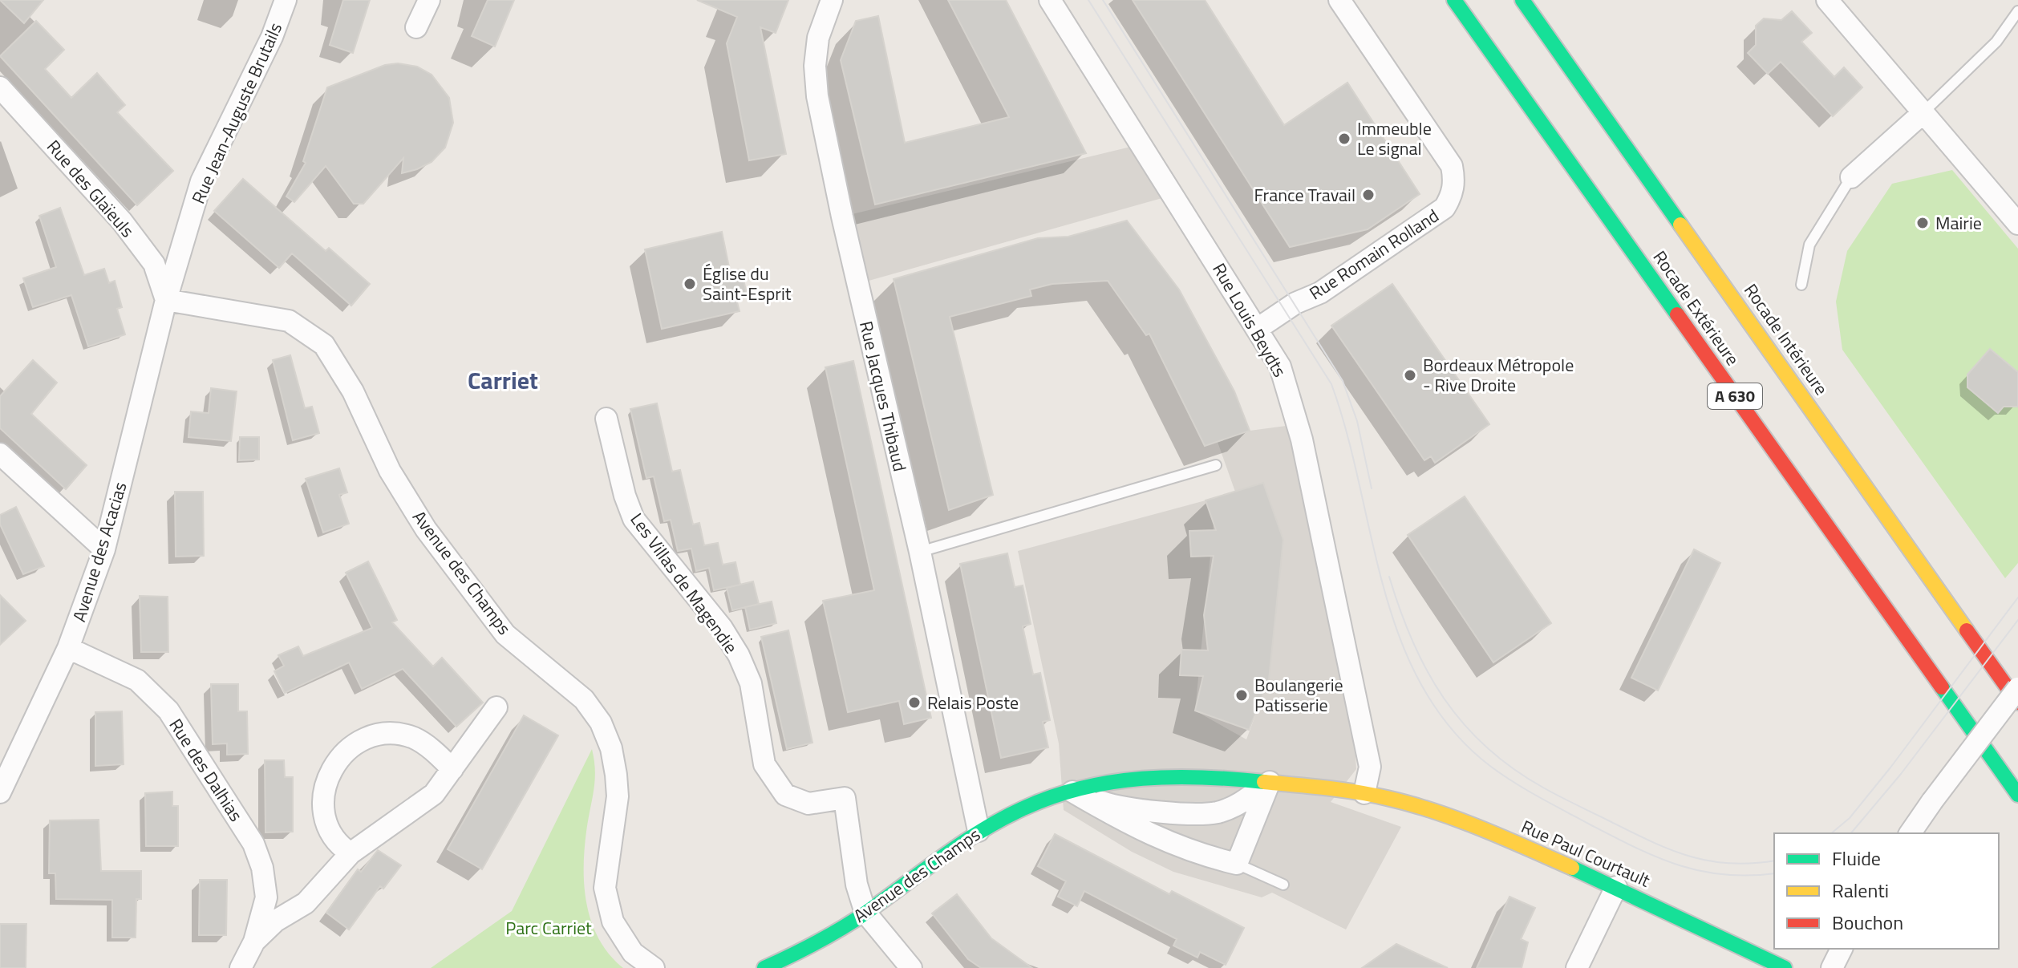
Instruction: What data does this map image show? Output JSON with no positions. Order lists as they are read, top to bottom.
{
  "streets": {
    "main road": [
      "Rocade Extérieure",
      "Rocade Intérieure",
      "A 630",
      "Avenue des Champs",
      "Rue Paul Courtault"
    ],
    "street": [
      "Rue Jean-Auguste Brutails",
      "Rue des Glaïeuls",
      "Rue Romain Rolland",
      "Rue Louis Beydts",
      "Rue Jacques Thibaud",
      "Avenue des Acacias",
      "Les Villas de Magendie",
      "Rue des Dalhias"
    ]
  },
  "crossings": [
    ["Rue Jean-Auguste Brutails", "Rue des Glaïeuls"],
    ["Rue Jean-Auguste Brutails", "Avenue des Acacias"],
    ["Rue Jean-Auguste Brutails", "Avenue des Champs"],
    ["Rue des Glaïeuls", "Avenue des Acacias"],
    ["Rue des Glaïeuls", "Avenue des Champs"],
    ["Rue Romain Rolland", "Rue Louis Beydts"],
    ["Rue Louis Beydts", "Avenue des Champs"],
    ["Rue Louis Beydts", "Rue Paul Courtault"],
    ["Rue Jacques Thibaud", "Avenue des Champs"],
    ["Avenue des Acacias", "Avenue des Champs"],
    ["Avenue des Acacias", "Rue des Dalhias"],
    ["Avenue des Champs", "Les Villas de Magendie"],
    ["Avenue des Champs", "Rue Paul Courtault"]
  ],
  "districts": ["Carriet"],
  "parks": ["Parc Carriet"],
  "places": [
    "Immeuble Le signal",
    "France Travail",
    "Mairie",
    "Église du Saint-Esprit",
    "Bordeaux Métropole - Rive Droite",
    "Boulangerie Patisserie",
    "Relais Poste"
  ],
  "legend": ["Fluide", "Ralenti", "Bouchon"]
}
